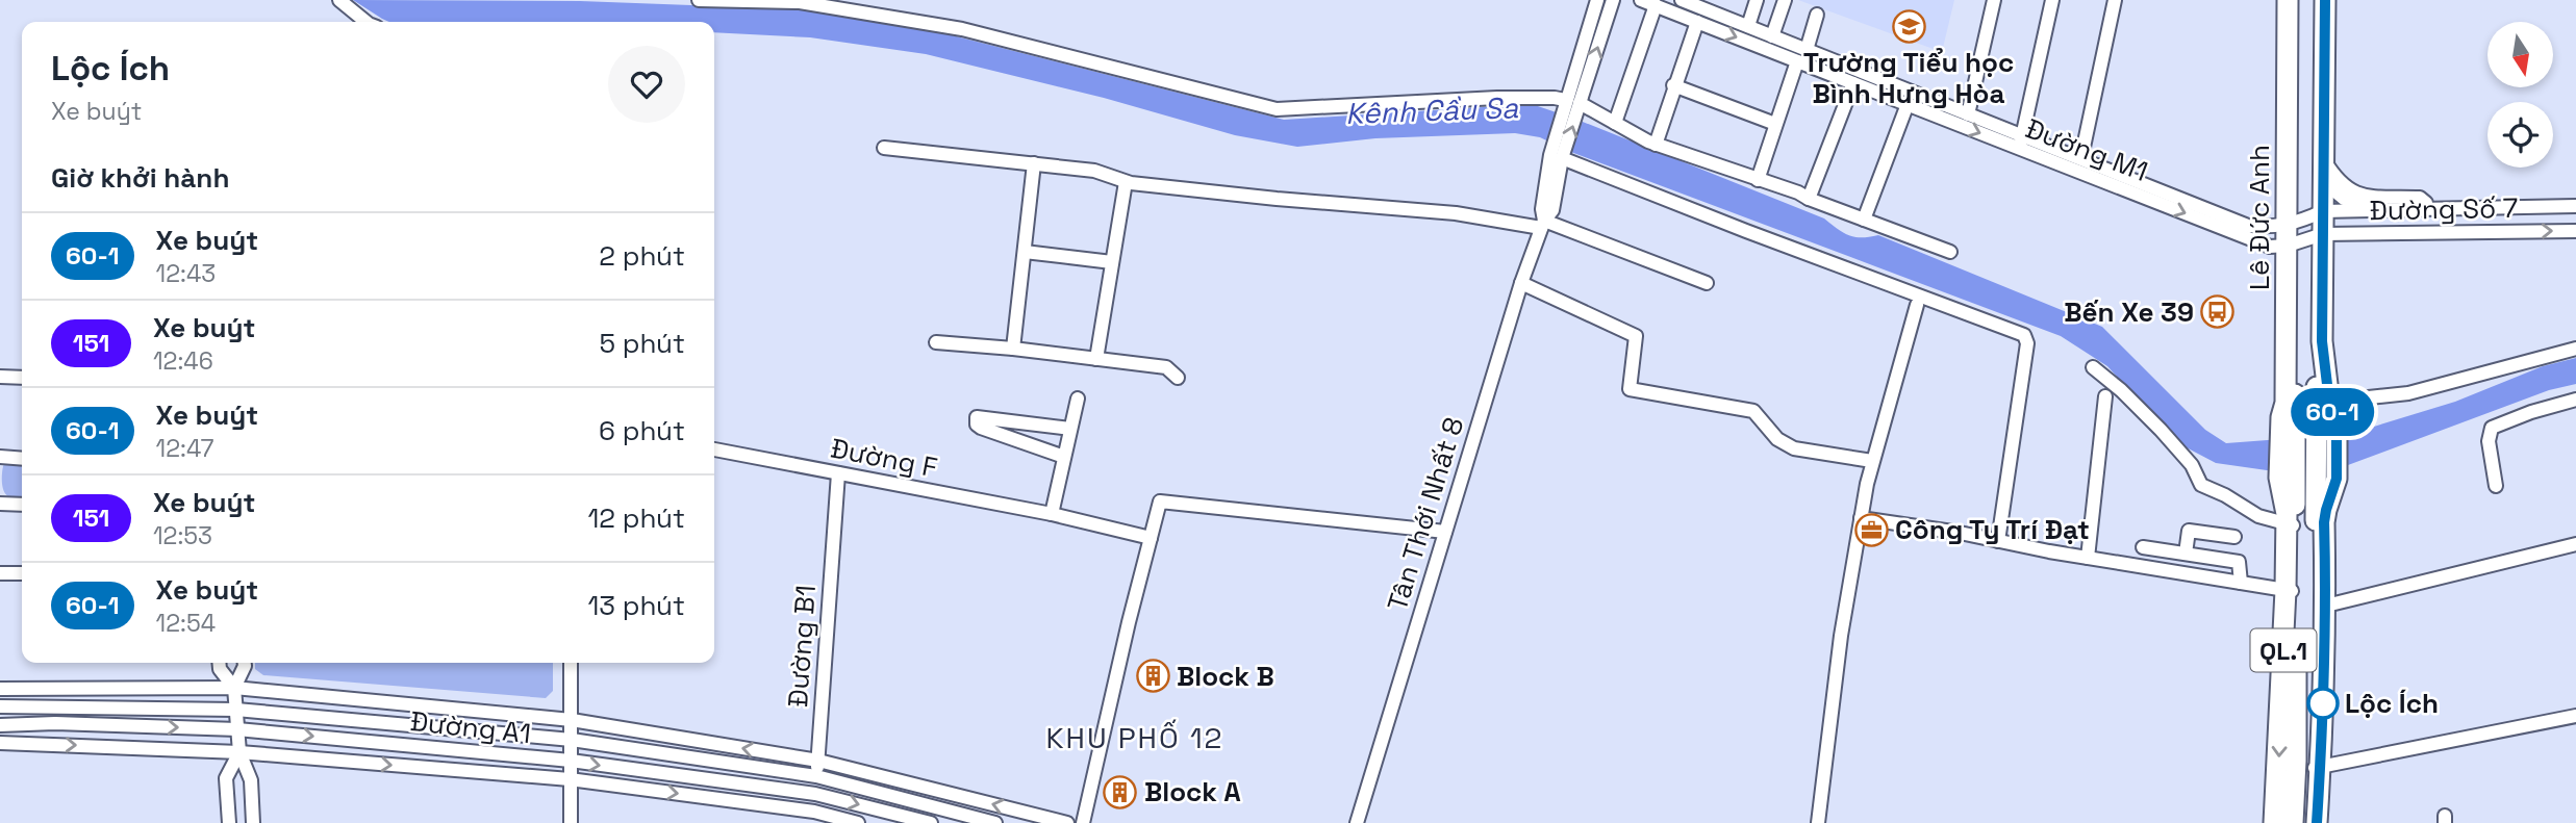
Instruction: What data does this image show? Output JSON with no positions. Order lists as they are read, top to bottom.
{
  "streets": {
    "highway": ["Lê Đức Anh", "QL.1"],
    "street": [
      "Đường M1",
      "Đường Số 7",
      "Đường F",
      "Tân Thới Nhất 8",
      "Đường B1",
      "Đường A1"
    ]
  },
  "crossings": [
    ["Đường M1", "Đường Số 7"],
    ["Đường M1", "Lê Đức Anh"],
    ["Đường Số 7", "Lê Đức Anh"],
    ["Lê Đức Anh", "QL.1"],
    ["Đường F", "Đường B1"],
    ["Đường B1", "Đường A1"]
  ],
  "districts": ["KHU PHỐ 12"],
  "water": ["Kênh Cầu Sa"],
  "places": {
    "school or university": ["Trường Tiểu học Bình Hưng Hòa"],
    "bus stop": ["Bến Xe 39"],
    "office": ["Công Ty Trí Đạt"],
    "building": ["Block B", "Block A"],
    "other": ["Lộc Ích"]
  },
  "lines": ["bus line 60-1"],
  "north": "bottom",
  "page": {
    "on_map": "60-1",
    "heading": [
      ["Lộc Ích", "Xe buýt"],
      "Giờ khởi hành"
    ],
    "list": [
      {
        "mark": "60-1",
        "name": "Xe buýt",
        "note": "12:43",
        "value": "2 phút"
      },
      {
        "mark": "151",
        "name": "Xe buýt",
        "note": "12:46",
        "value": "5 phút"
      },
      {
        "mark": "60-1",
        "name": "Xe buýt",
        "note": "12:47",
        "value": "6 phút"
      },
      {
        "mark": "151",
        "name": "Xe buýt",
        "note": "12:53",
        "value": "12 phút"
      },
      {
        "mark": "60-1",
        "name": "Xe buýt",
        "note": "12:54",
        "value": "13 phút"
      }
    ]
  }
}
